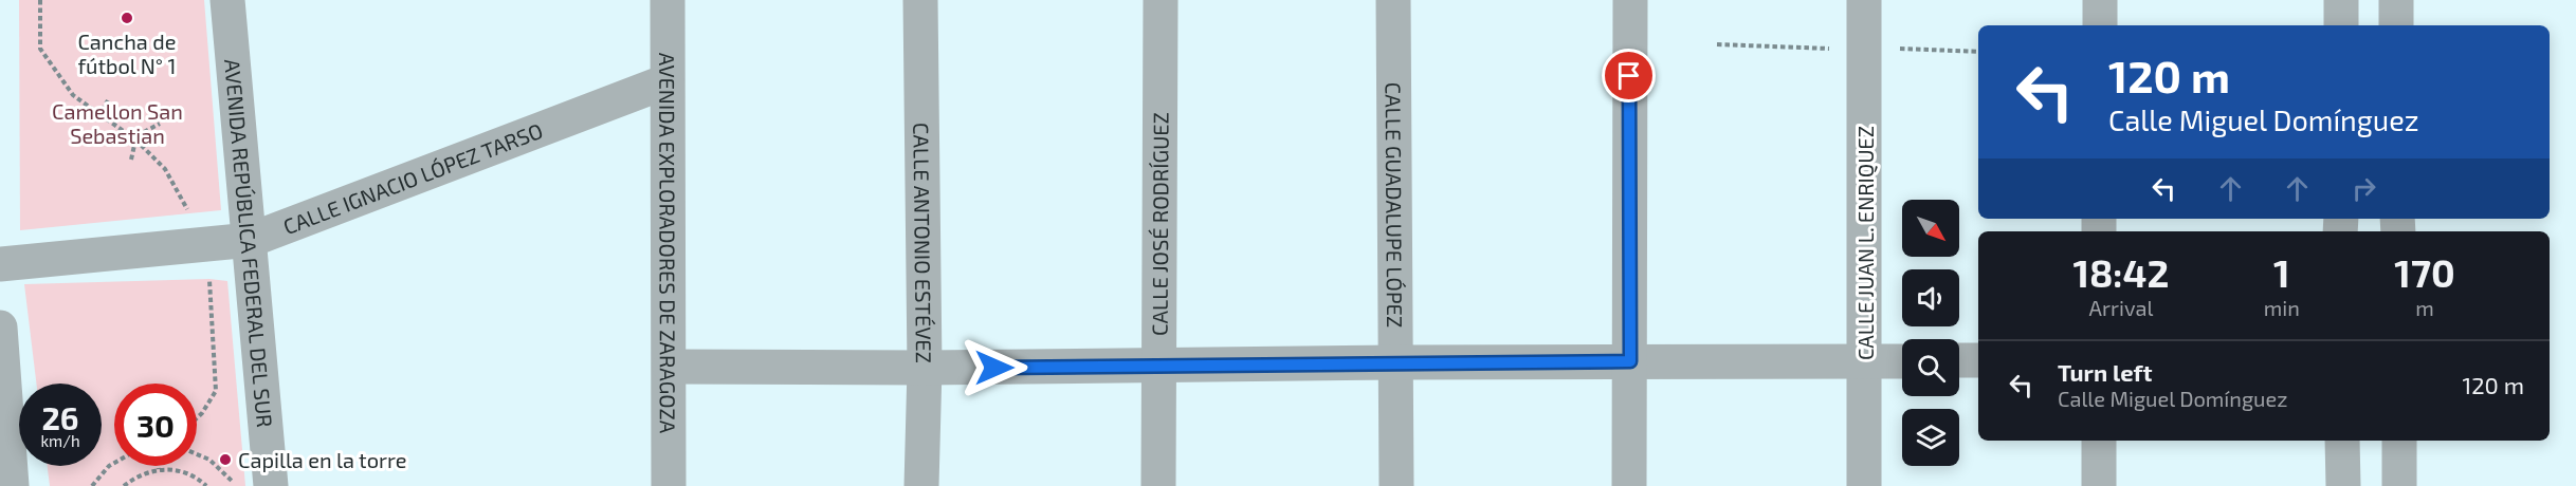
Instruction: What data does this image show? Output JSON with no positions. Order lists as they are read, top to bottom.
{
  "streets": {
    "street": [
      "CALLE IGNACIO LÓPEZ TARSO",
      "CALLE GUADALUPE LÓPEZ",
      "CALLE JOSÉ RODRÍGUEZ",
      "AVENIDA REPÚBLICA FEDERAL DEL SUR",
      "AVENIDA EXPLORADORES DE ZARAGOZA",
      "CALLE ANTONIO ESTÉVEZ",
      "CALLE JUAN L. ENRIQUEZ"
    ]
  },
  "crossings": [
    ["CALLE IGNACIO LÓPEZ TARSO", "AVENIDA REPÚBLICA FEDERAL DEL SUR"],
    ["CALLE IGNACIO LÓPEZ TARSO", "AVENIDA EXPLORADORES DE ZARAGOZA"]
  ],
  "parks": ["Camellon San Sebastian"],
  "places": ["Cancha de fútbol N° 1", "Capilla en la torre"],
  "north": "bottom right",
  "page": {
    "turn": ["120 m", "Calle Miguel Domínguez"],
    "eta": [
      "18:42",
      "Arrival",
      "1",
      "min",
      "170",
      "m"
    ],
    "list": [
      {
        "name": "Turn left",
        "note": "Calle Miguel Domínguez",
        "value": "120 m"
      }
    ],
    "speed": "26 km/h",
    "limit": "30"
  }
}
